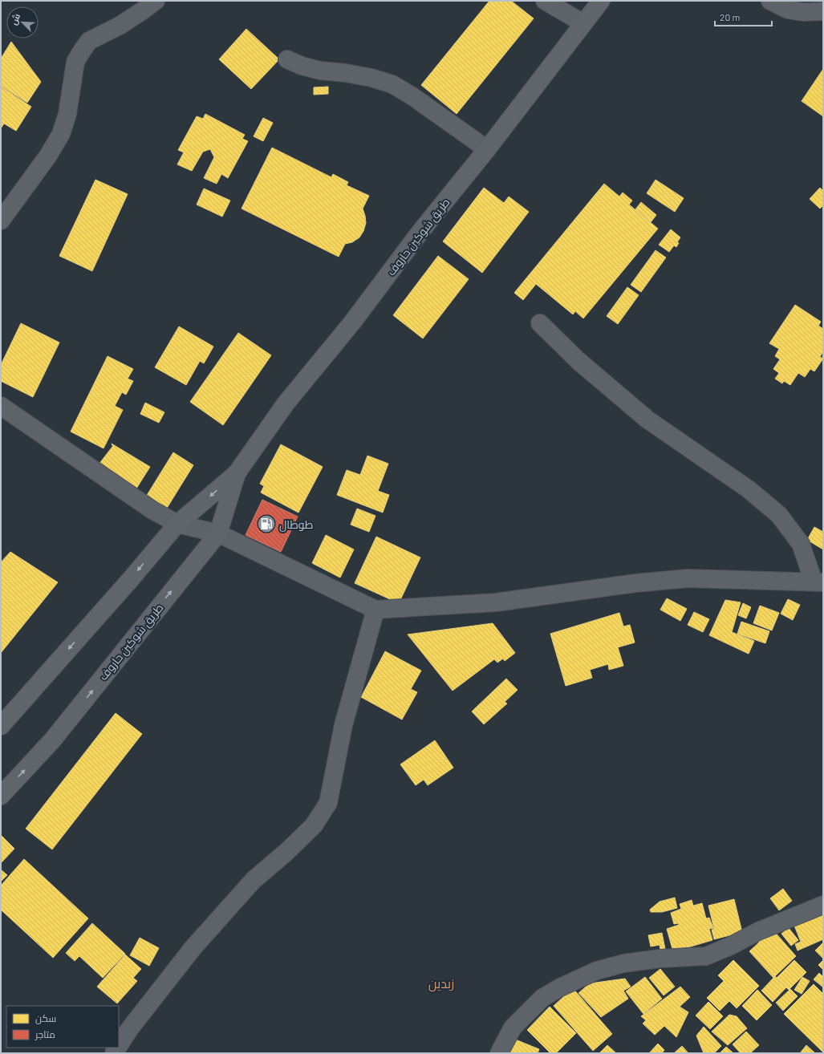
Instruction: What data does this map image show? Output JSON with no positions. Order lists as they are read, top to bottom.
{
  "streets": {
    "main road": ["طريق شوكين حاروف"]
  },
  "districts": ["زبدين"],
  "places": {
    "fuel station": ["طوطال"]
  },
  "legend": ["سكن", "متاجر"],
  "scale_bar": "20 m",
  "north": "top left"
}
